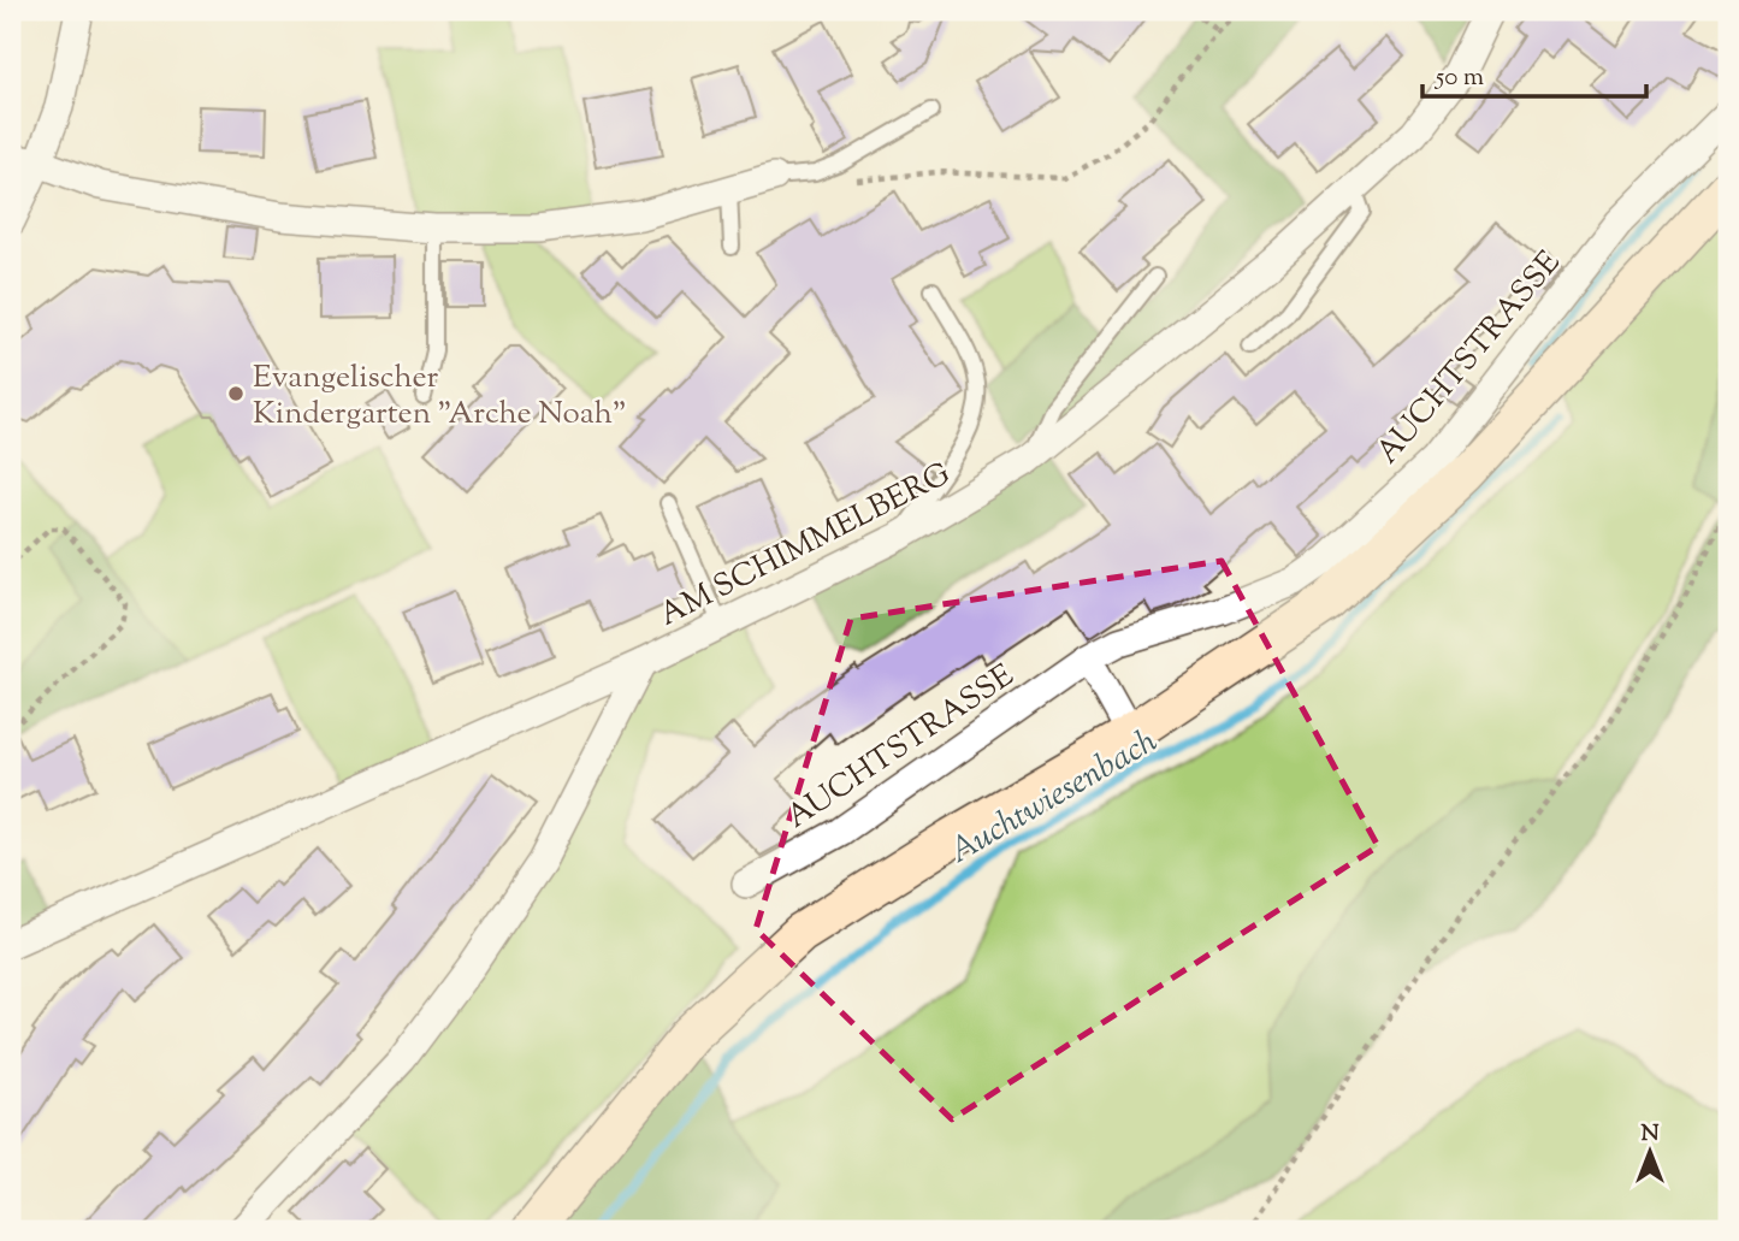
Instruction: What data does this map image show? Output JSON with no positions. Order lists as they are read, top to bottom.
{
  "streets": {
    "street": ["AUCHTSTRASSE", "AM SCHIMMELBERG"]
  },
  "water": ["Auchtwiesenbach"],
  "places": ["Evangelischer Kindergarten \"Arche Noah\""],
  "scale_bar": "50 m",
  "north": "top"
}
